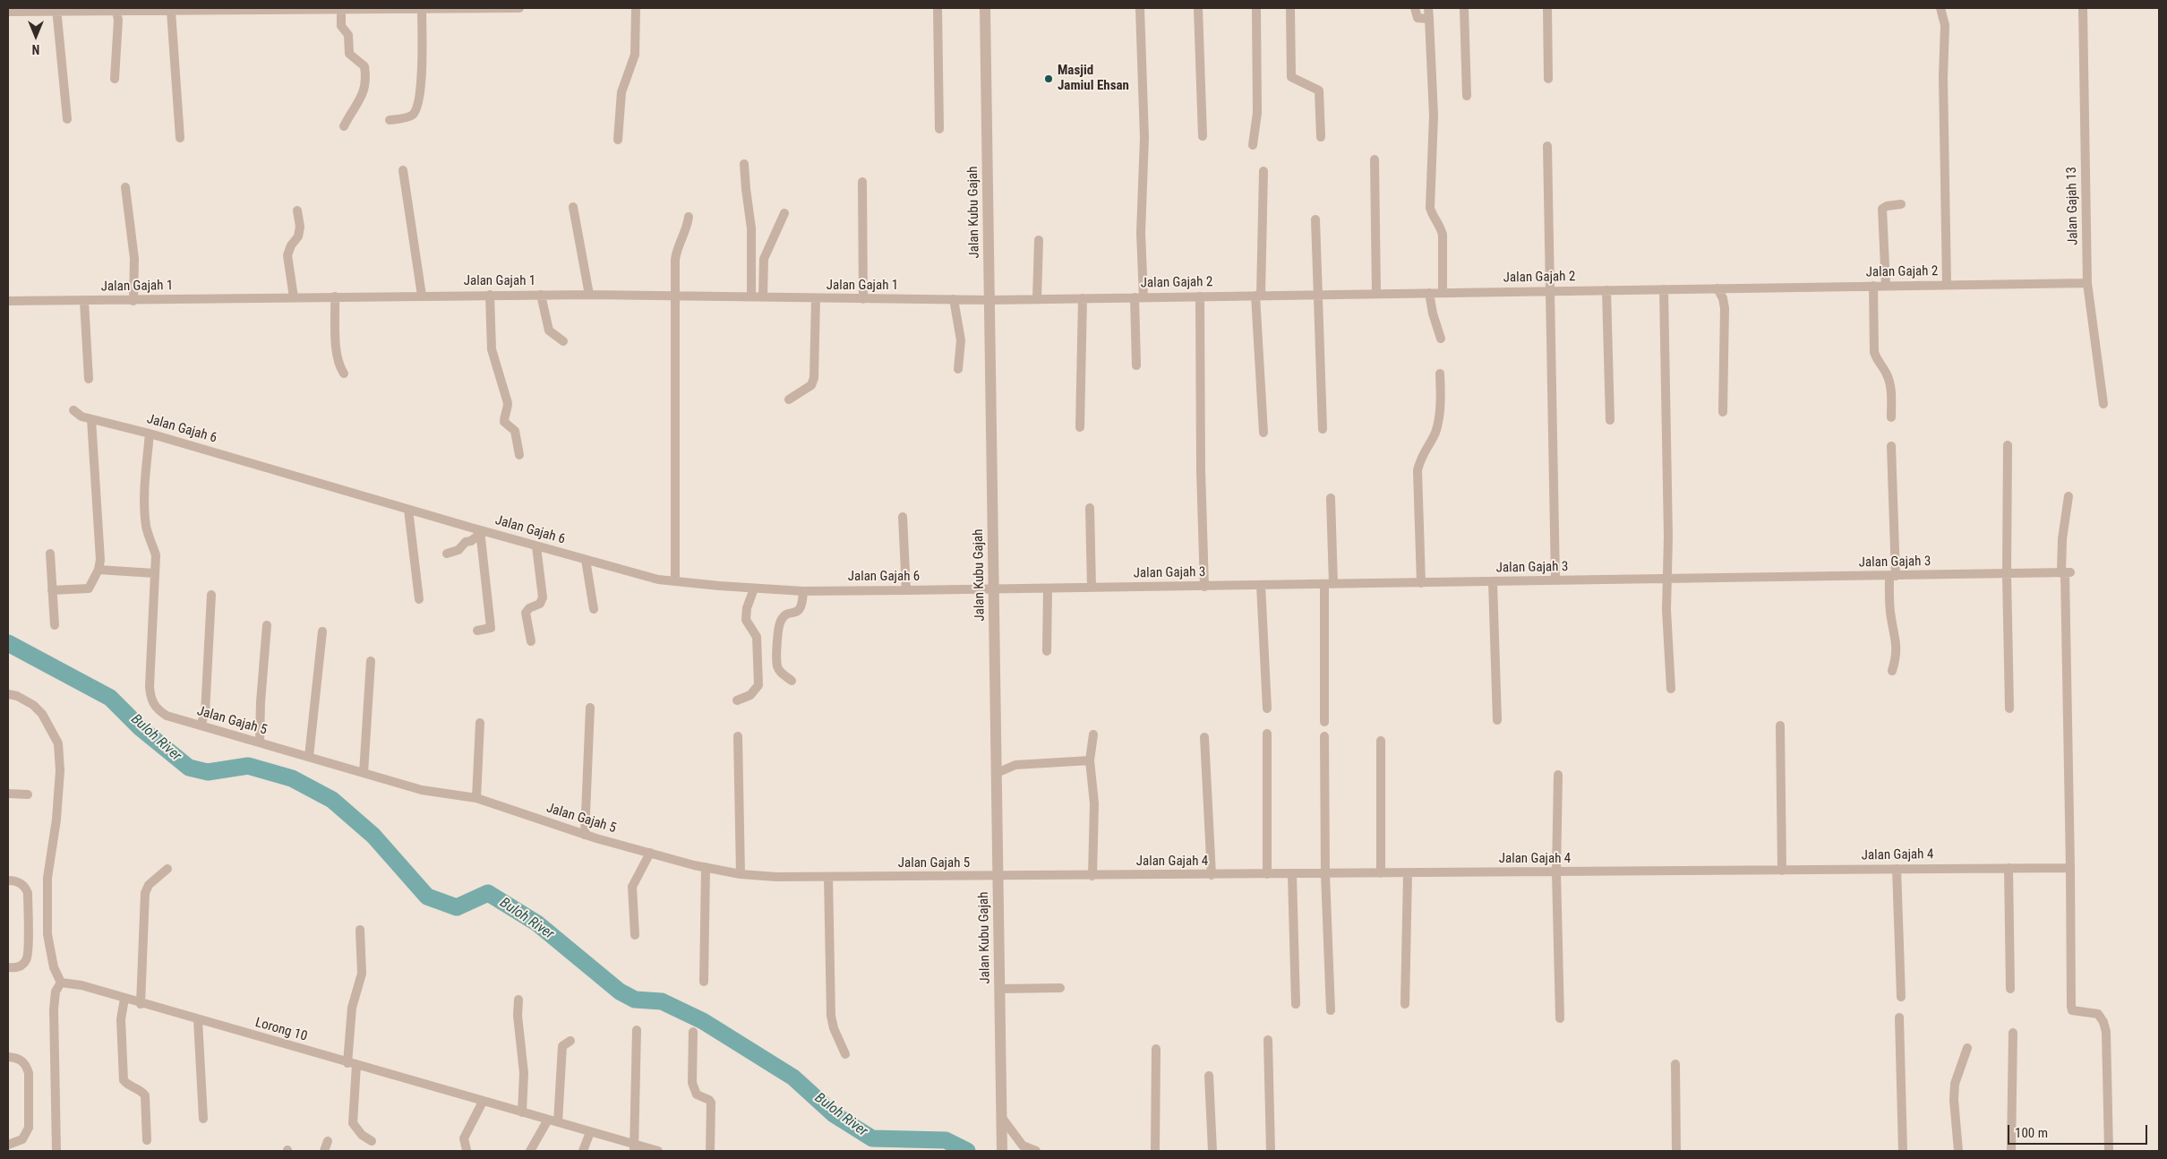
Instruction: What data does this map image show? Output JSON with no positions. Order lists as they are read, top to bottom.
{
  "streets": {
    "street": [
      "Jalan Gajah 13",
      "Jalan Kubu Gajah",
      "Jalan Gajah 2",
      "Jalan Gajah 1",
      "Jalan Gajah 6",
      "Jalan Gajah 3",
      "Jalan Gajah 5",
      "Jalan Gajah 4",
      "Lorong 10"
    ]
  },
  "crossings": [
    ["Jalan Gajah 13", "Jalan Gajah 2"],
    ["Jalan Kubu Gajah", "Jalan Gajah 2"],
    ["Jalan Kubu Gajah", "Jalan Gajah 1"],
    ["Jalan Kubu Gajah", "Jalan Gajah 6"],
    ["Jalan Kubu Gajah", "Jalan Gajah 3"],
    ["Jalan Kubu Gajah", "Jalan Gajah 5"],
    ["Jalan Kubu Gajah", "Jalan Gajah 4"],
    ["Jalan Gajah 2", "Jalan Gajah 1"],
    ["Jalan Gajah 6", "Jalan Gajah 3"],
    ["Jalan Gajah 5", "Jalan Gajah 4"]
  ],
  "water": ["Buloh River"],
  "places": ["Masjid Jamiul Ehsan"],
  "scale_bar": "100 m",
  "north": "bottom"
}
